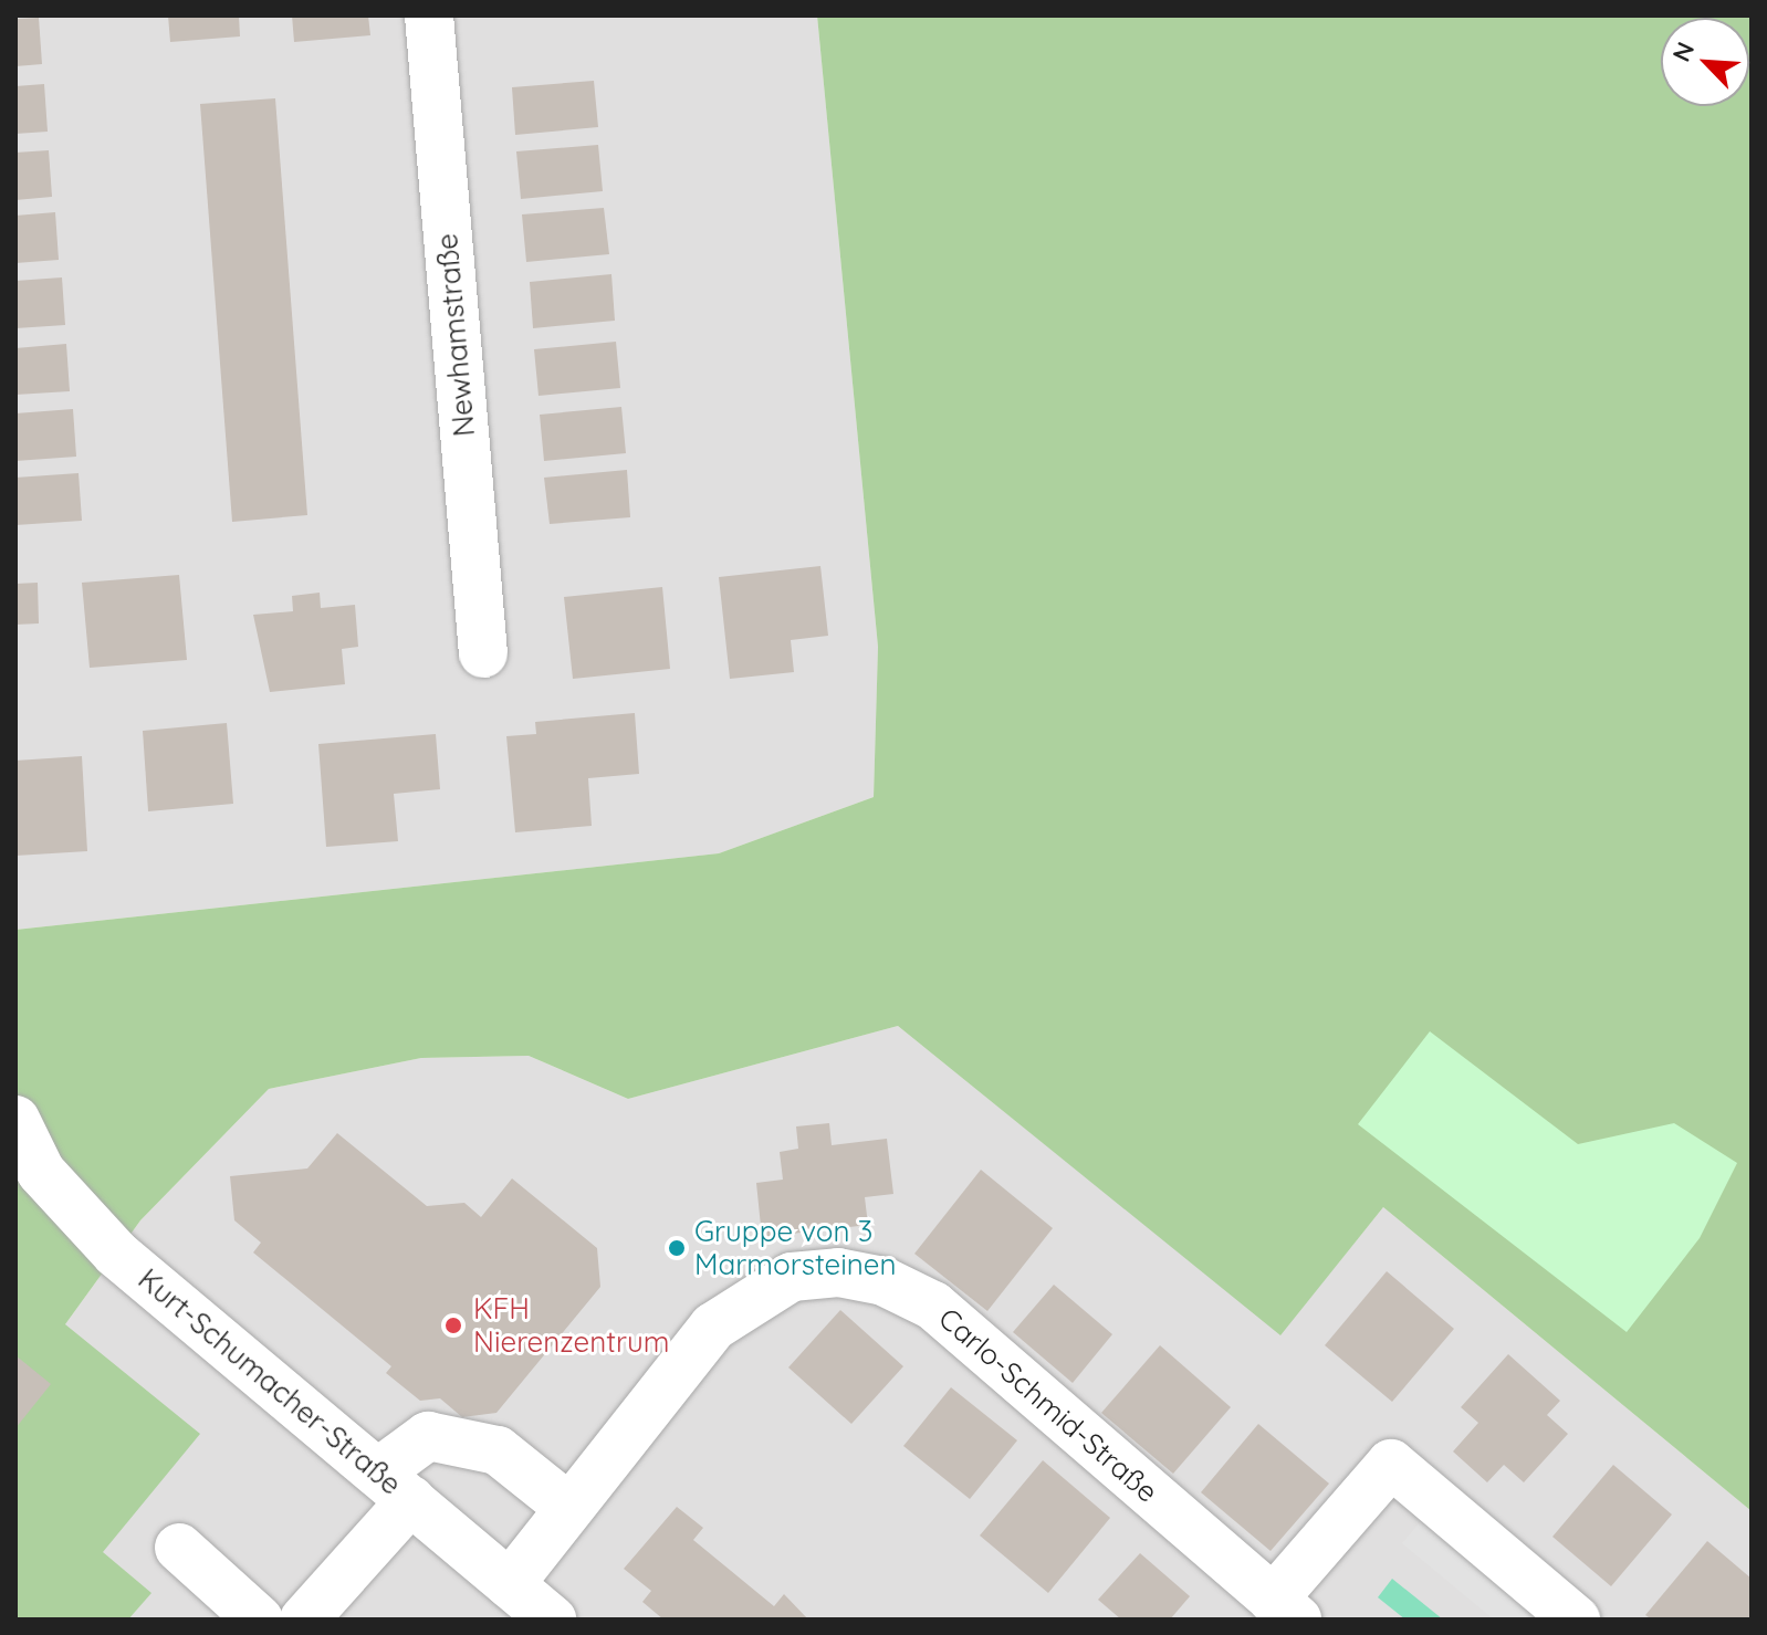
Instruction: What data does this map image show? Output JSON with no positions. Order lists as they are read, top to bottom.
{
  "streets": {
    "street": ["Newhamstraße", "Kurt-Schumacher-Straße", "Carlo-Schmid-Straße"]
  },
  "crossings": [
    ["Kurt-Schumacher-Straße", "Carlo-Schmid-Straße"]
  ],
  "places": ["Gruppe von 3 Marmorsteinen", "KFH Nierenzentrum"],
  "north": "top left"
}
